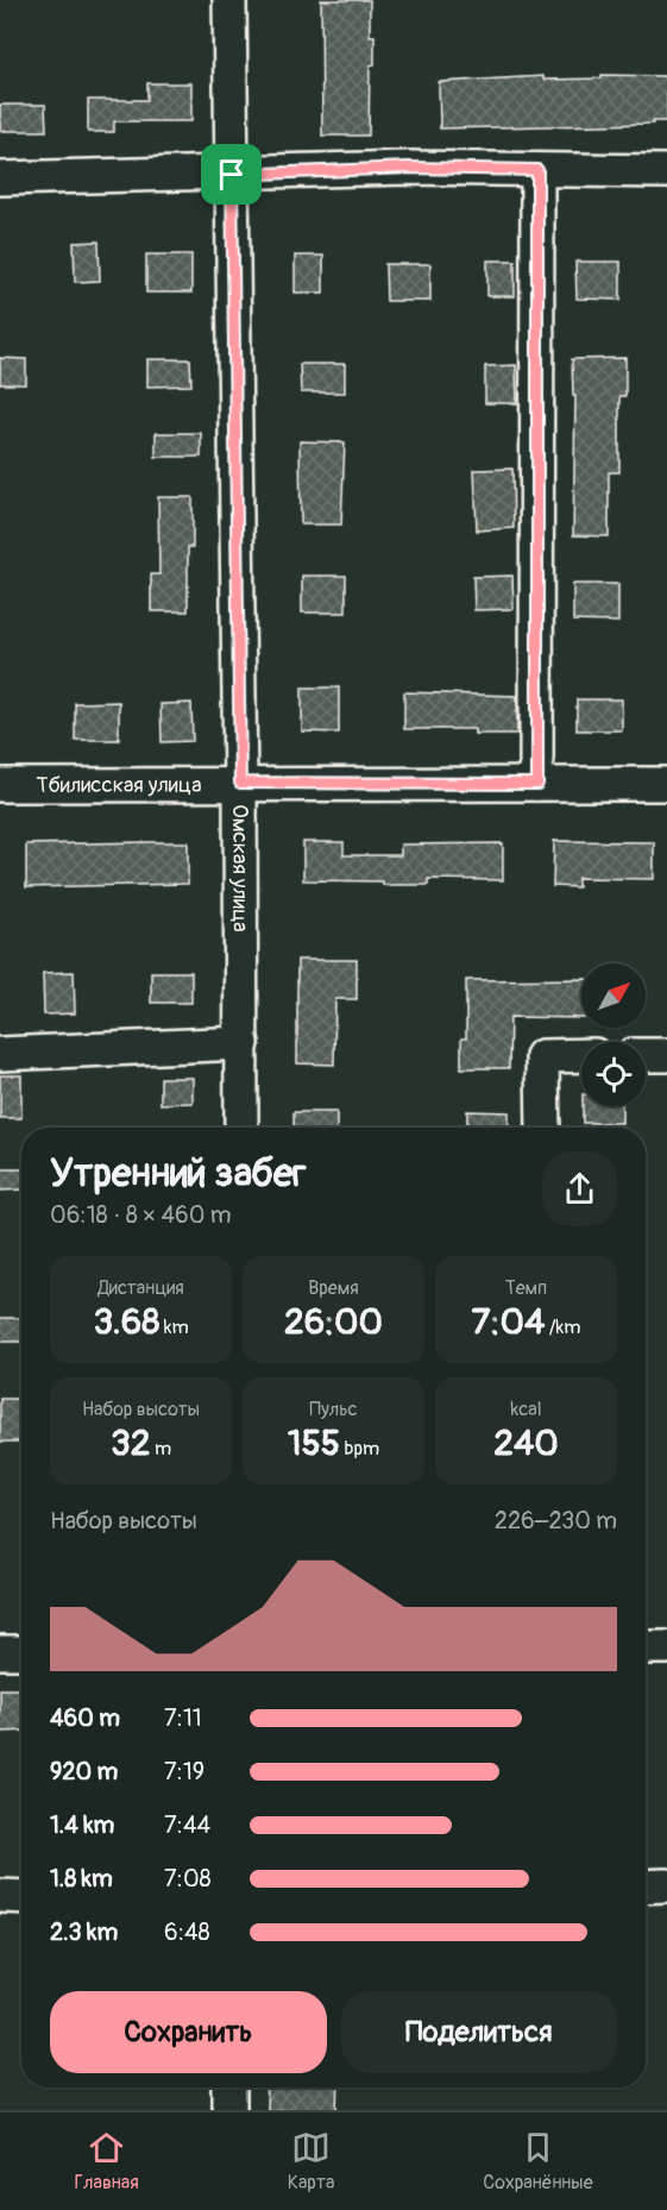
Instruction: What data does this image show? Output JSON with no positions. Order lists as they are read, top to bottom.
{
  "streets": {
    "street": ["Тбилисская улица", "Омская улица"]
  },
  "crossings": [
    ["Тбилисская улица", "Омская улица"]
  ],
  "north": "top right",
  "page": {
    "heading": ["Утренний забег", "06:18 · 8 × 460 m"],
    "stats": [
      ["Дистанция", "3.68 km"],
      ["Время", "26:00"],
      ["Темп", "7:04 /km"],
      ["Набор высоты", "32 m"],
      ["Пульс", "155 bpm"],
      ["kcal", "240"]
    ],
    "chart": ["Набор высоты", "226–230 m"],
    "list": [
      {
        "name": "460 m",
        "note": "7:11"
      },
      {
        "name": "920 m",
        "note": "7:19"
      },
      {
        "name": "1.4 km",
        "note": "7:44"
      },
      {
        "name": "1.8 km",
        "note": "7:08"
      },
      {
        "name": "2.3 km",
        "note": "6:48"
      }
    ],
    "buttons": ["Сохранить", "Поделиться"],
    "tabs": ["Главная", "Карта", "Сохранённые"]
  }
}
